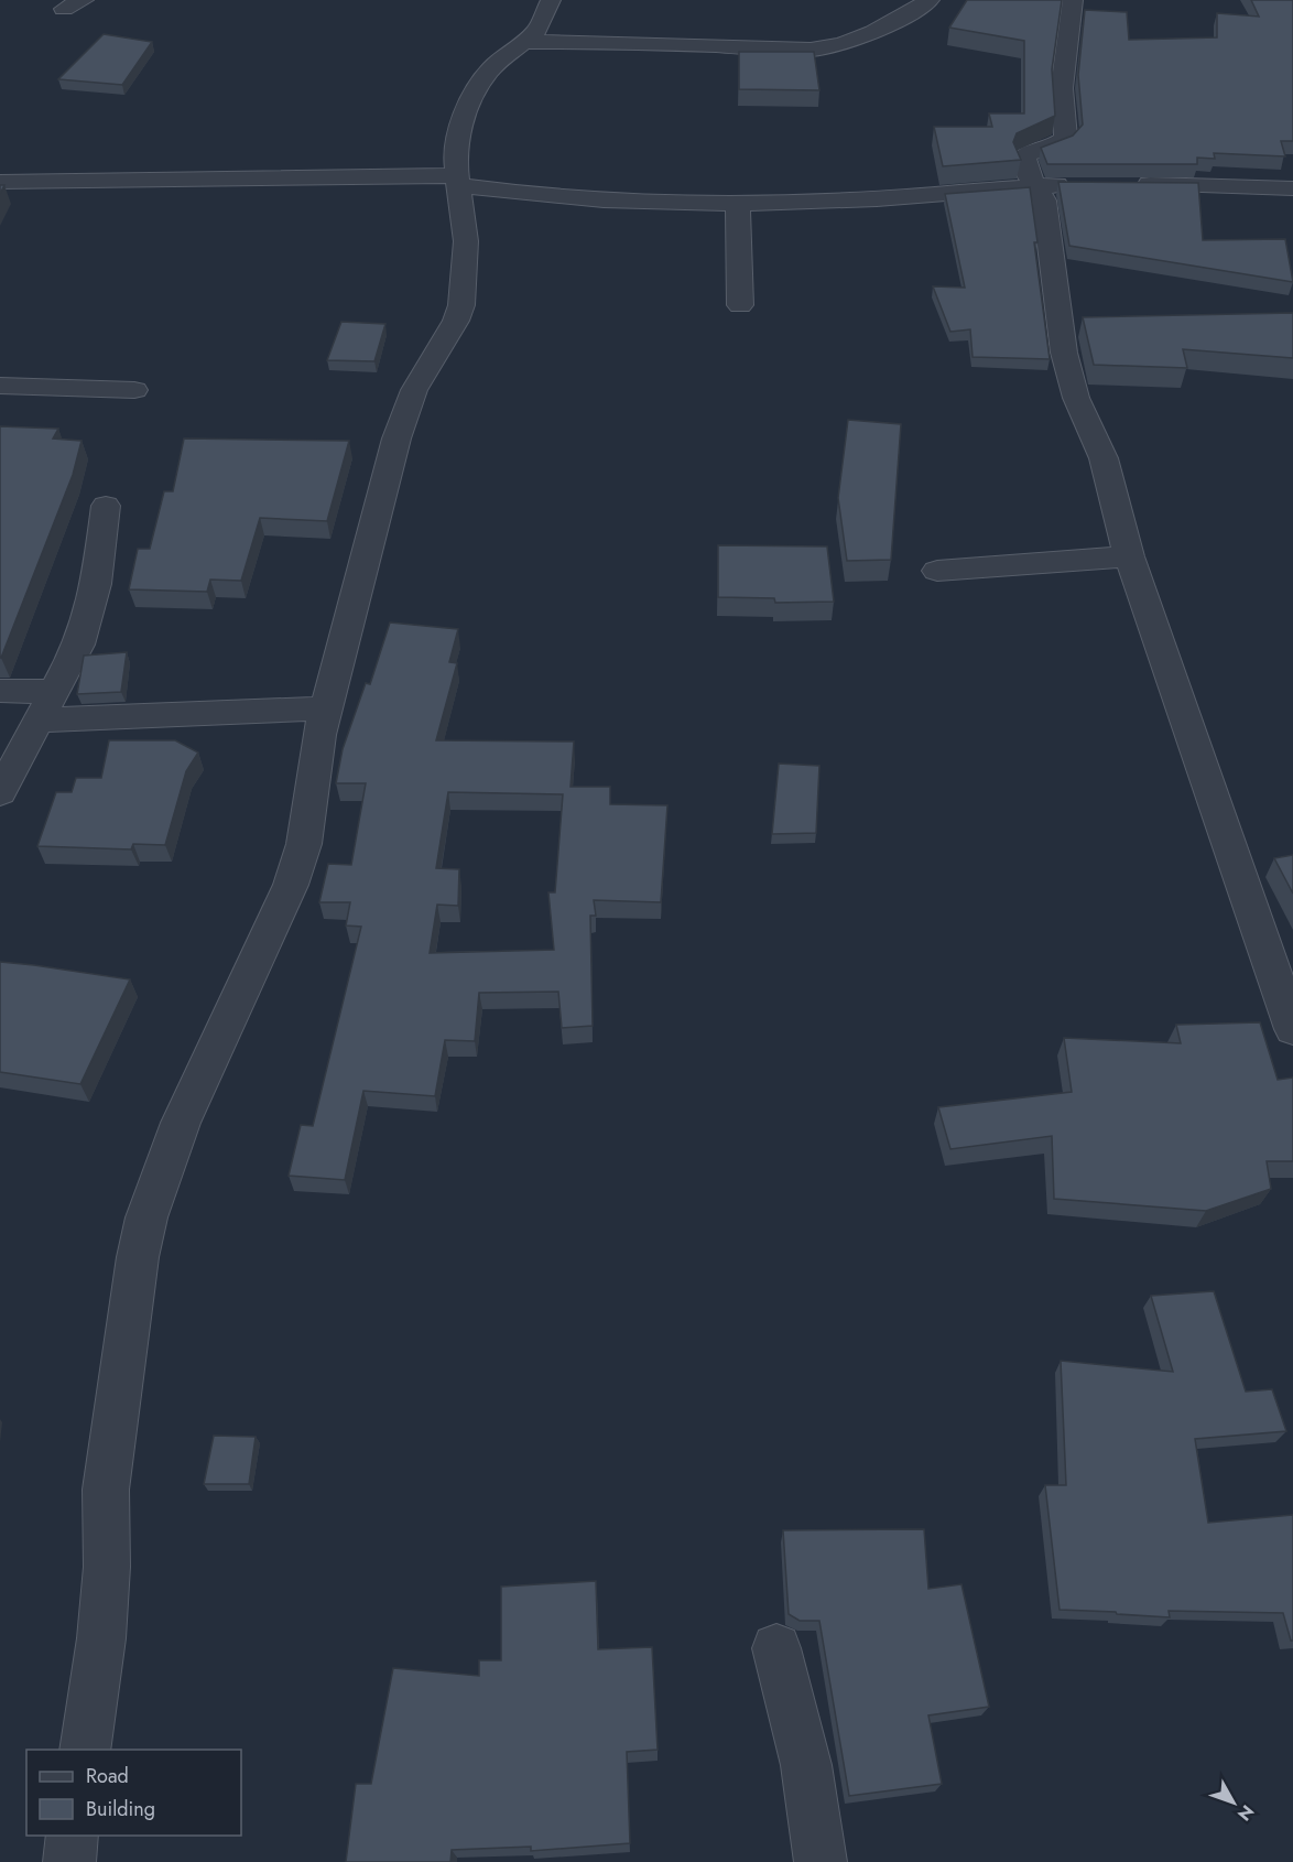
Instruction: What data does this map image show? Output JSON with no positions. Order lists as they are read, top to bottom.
{
  "legend": ["Road", "Building"],
  "north": "bottom right"
}
